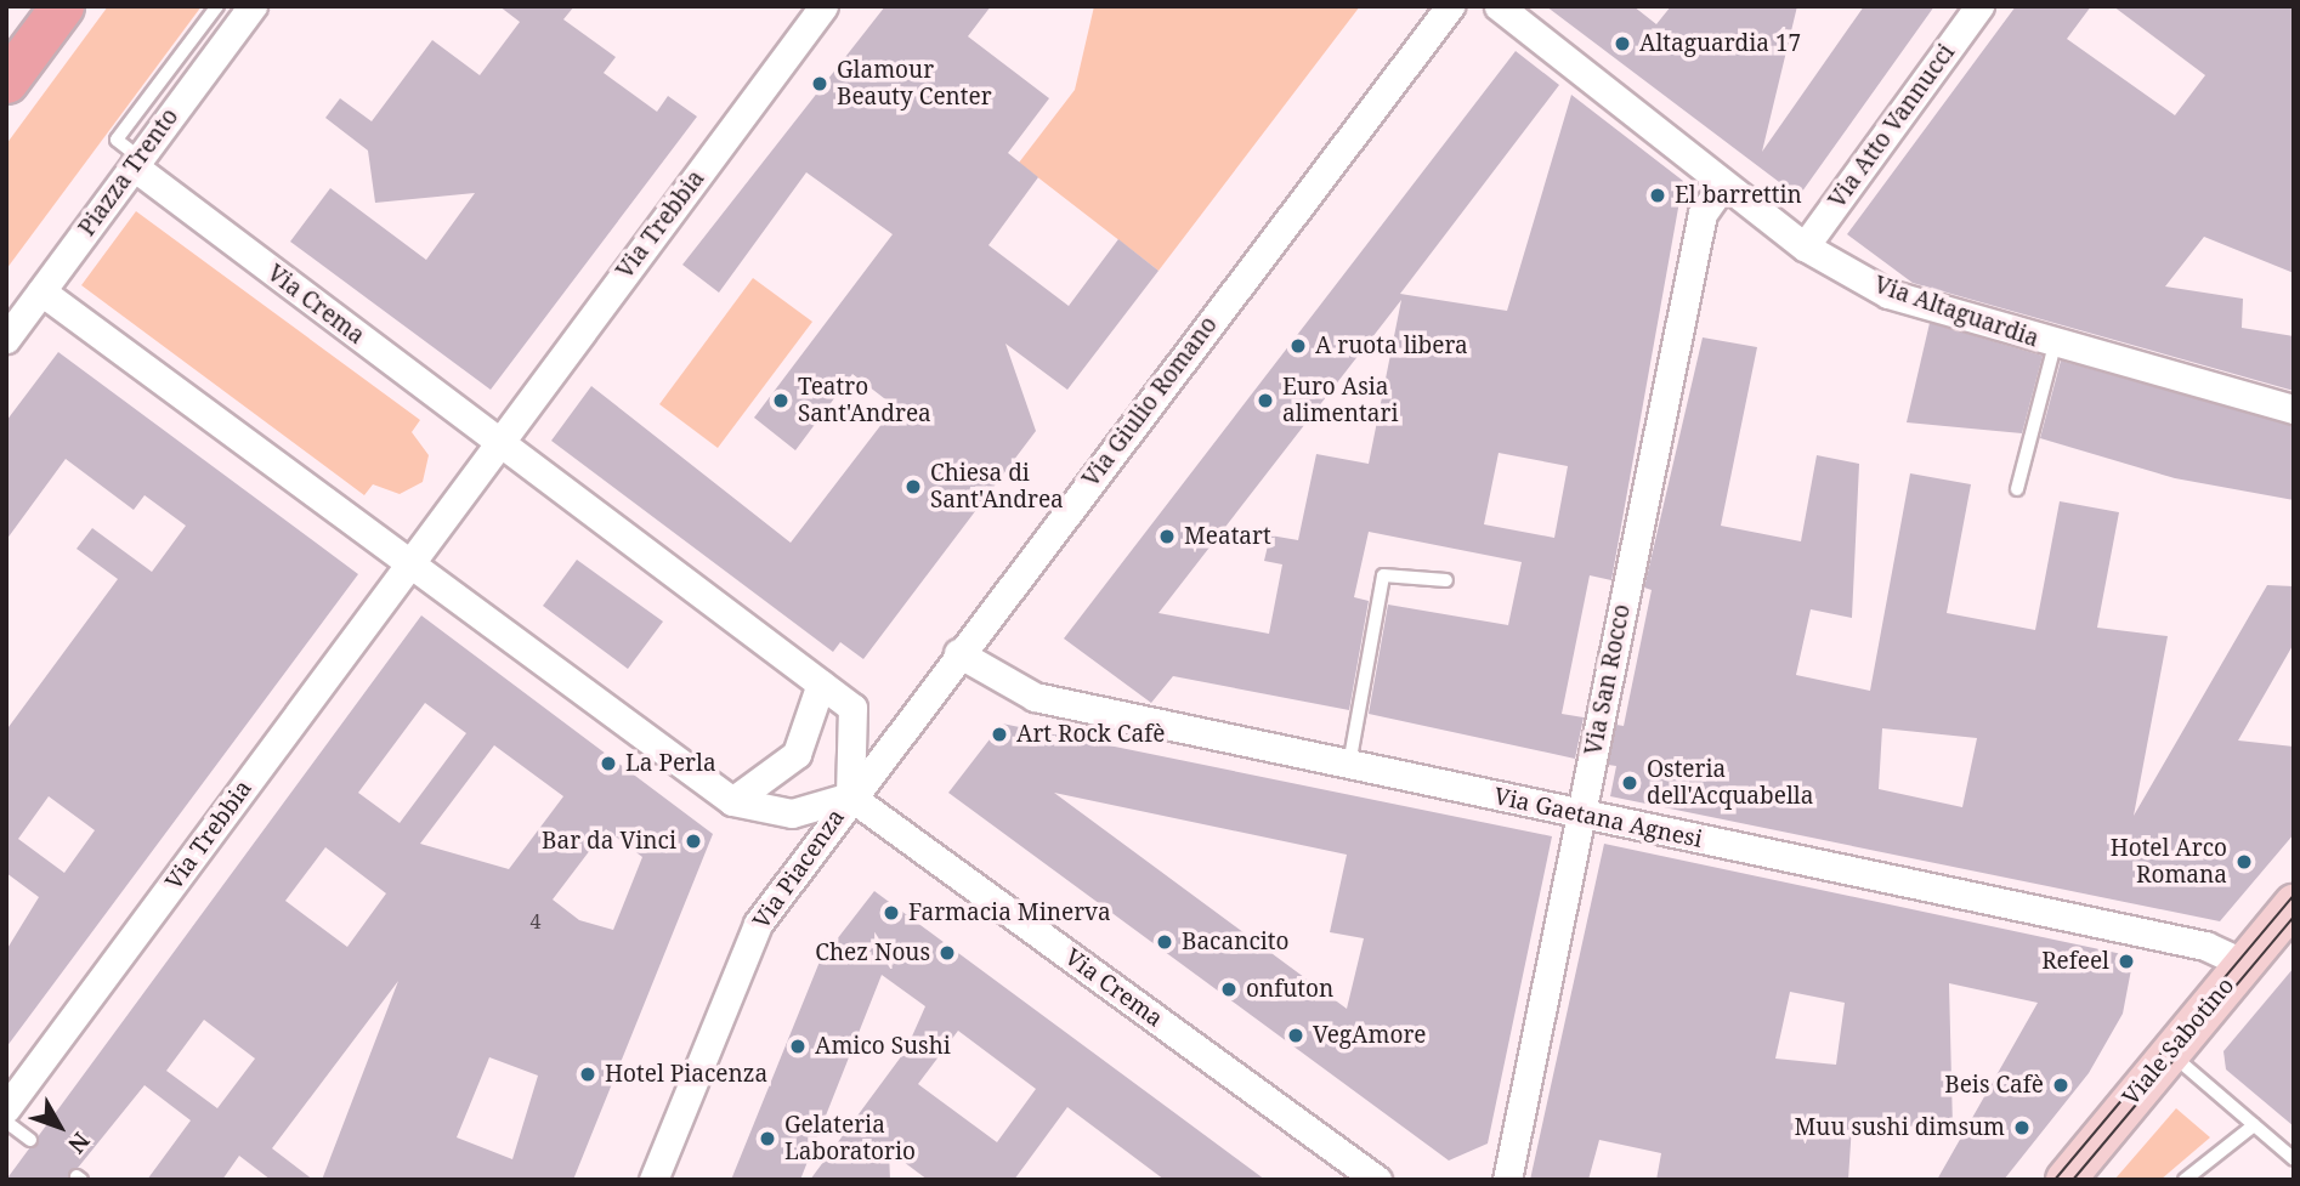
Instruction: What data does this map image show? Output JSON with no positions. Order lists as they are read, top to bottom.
{
  "streets": {
    "street": [
      "Via Atto Vannucci",
      "Piazza Trento",
      "Via Trebbia",
      "Via Crema",
      "Via Altaguardia",
      "Via Giulio Romano",
      "Via San Rocco",
      "Via Gaetana Agnesi",
      "Via Piacenza",
      "Viale Sabotino"
    ]
  },
  "crossings": [
    ["Via Atto Vannucci", "Via Altaguardia"],
    ["Piazza Trento", "Via Crema"],
    ["Via Trebbia", "Via Crema"],
    ["Via Crema", "Via Giulio Romano"],
    ["Via Crema", "Via Piacenza"],
    ["Via Altaguardia", "Via San Rocco"],
    ["Via Giulio Romano", "Via Gaetana Agnesi"],
    ["Via Giulio Romano", "Via Piacenza"],
    ["Via San Rocco", "Via Gaetana Agnesi"],
    ["Via Gaetana Agnesi", "Viale Sabotino"]
  ],
  "places": [
    "Altaguardia 17",
    "Glamour Beauty Center",
    "El barrettin",
    "A ruota libera",
    "Teatro Sant'Andrea",
    "Euro Asia alimentari",
    "Chiesa di Sant'Andrea",
    "Meatart",
    "Art Rock Cafè",
    "La Perla",
    "Osteria dell'Acquabella",
    "Bar da Vinci",
    "Hotel Arco Romana",
    "Farmacia Minerva",
    "Bacancito",
    "Chez Nous",
    "Refeel",
    "onfuton",
    "VegAmore",
    "Amico Sushi",
    "Hotel Piacenza",
    "Beis Cafè",
    "Muu sushi dimsum",
    "Gelateria Laboratorio"
  ],
  "house_numbers": ["4"],
  "north": "bottom right"
}
